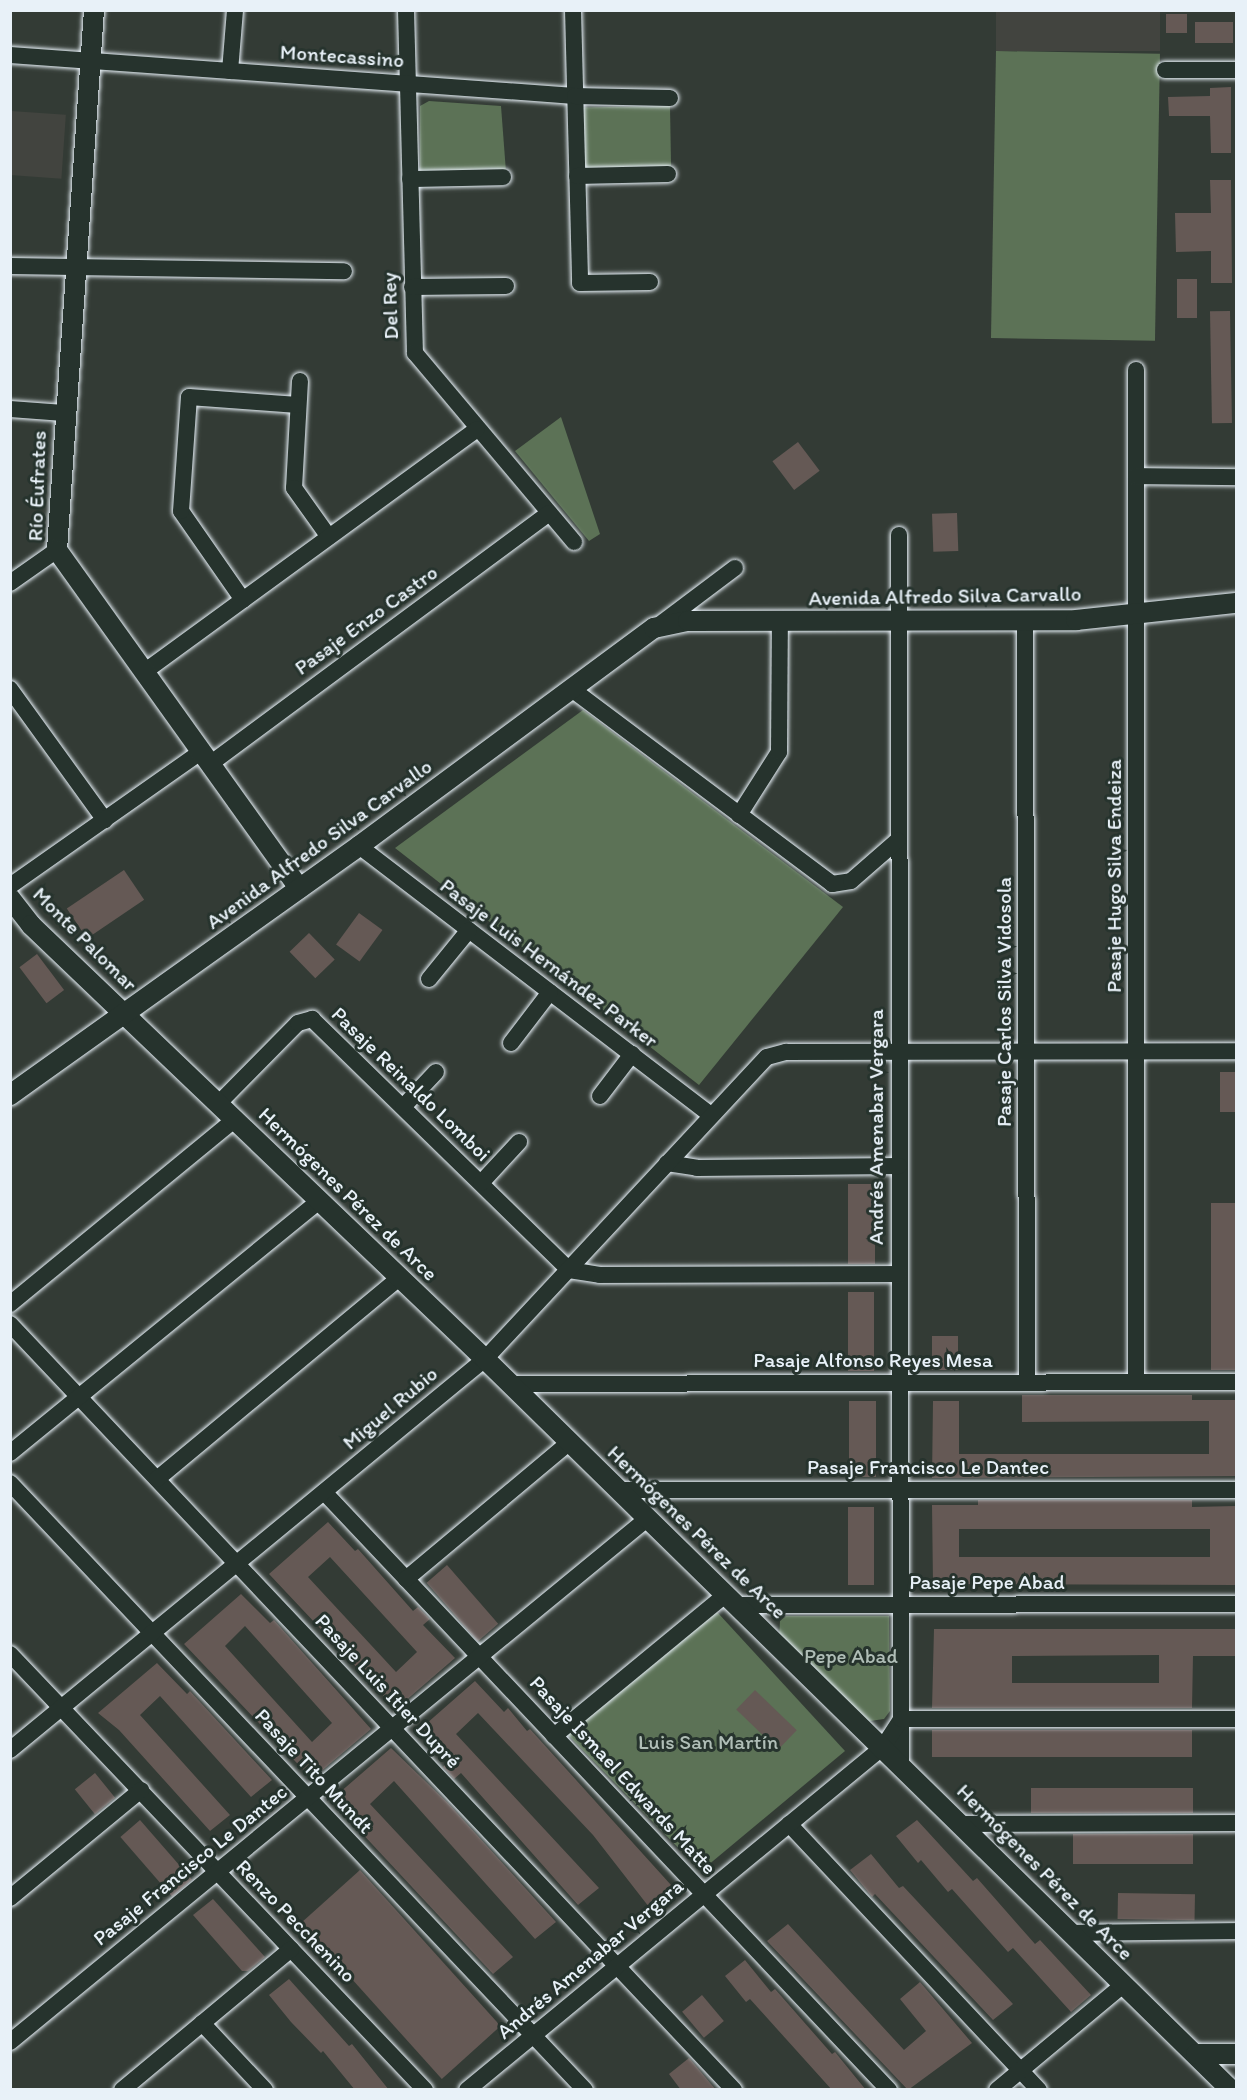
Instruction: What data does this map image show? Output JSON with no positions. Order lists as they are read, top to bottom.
{
  "streets": {
    "street": [
      "Montecassino",
      "Del Rey",
      "Río Éufrates",
      "Avenida Alfredo Silva Carvallo",
      "Pasaje Enzo Castro",
      "Pasaje Hugo Silva Endeiza",
      "Monte Palomar",
      "Pasaje Luis Hernández Parker",
      "Pasaje Carlos Silva Vidosola",
      "Pasaje Reinaldo Lomboi",
      "Andrés Amenabar Vergara",
      "Hermógenes Pérez de Arce",
      "Pasaje Alfonso Reyes Mesa",
      "Miguel Rubio",
      "Pasaje Francisco Le Dantec",
      "Pasaje Pepe Abad",
      "Pasaje Luis Itier Dupré",
      "Pasaje Tito Mundt",
      "Pasaje Ismael Edwards Matte",
      "Renzo Pecchenino"
    ]
  },
  "crossings": [
    ["Montecassino", "Del Rey"],
    ["Montecassino", "Río Éufrates"],
    ["Del Rey", "Pasaje Enzo Castro"],
    ["Río Éufrates", "Avenida Alfredo Silva Carvallo"],
    ["Río Éufrates", "Pasaje Enzo Castro"],
    ["Avenida Alfredo Silva Carvallo", "Pasaje Hugo Silva Endeiza"],
    ["Avenida Alfredo Silva Carvallo", "Monte Palomar"],
    ["Avenida Alfredo Silva Carvallo", "Pasaje Luis Hernández Parker"],
    ["Avenida Alfredo Silva Carvallo", "Pasaje Carlos Silva Vidosola"],
    ["Avenida Alfredo Silva Carvallo", "Andrés Amenabar Vergara"],
    ["Avenida Alfredo Silva Carvallo", "Hermógenes Pérez de Arce"],
    ["Pasaje Hugo Silva Endeiza", "Pasaje Alfonso Reyes Mesa"],
    ["Monte Palomar", "Hermógenes Pérez de Arce"],
    ["Pasaje Luis Hernández Parker", "Miguel Rubio"],
    ["Pasaje Carlos Silva Vidosola", "Pasaje Alfonso Reyes Mesa"],
    ["Pasaje Reinaldo Lomboi", "Hermógenes Pérez de Arce"],
    ["Pasaje Reinaldo Lomboi", "Miguel Rubio"],
    ["Andrés Amenabar Vergara", "Hermógenes Pérez de Arce"],
    ["Andrés Amenabar Vergara", "Pasaje Alfonso Reyes Mesa"],
    ["Andrés Amenabar Vergara", "Miguel Rubio"],
    ["Andrés Amenabar Vergara", "Pasaje Francisco Le Dantec"],
    ["Andrés Amenabar Vergara", "Pasaje Pepe Abad"],
    ["Andrés Amenabar Vergara", "Pasaje Luis Itier Dupré"],
    ["Andrés Amenabar Vergara", "Pasaje Tito Mundt"],
    ["Andrés Amenabar Vergara", "Pasaje Ismael Edwards Matte"],
    ["Hermógenes Pérez de Arce", "Pasaje Alfonso Reyes Mesa"],
    ["Hermógenes Pérez de Arce", "Miguel Rubio"],
    ["Hermógenes Pérez de Arce", "Pasaje Francisco Le Dantec"],
    ["Hermógenes Pérez de Arce", "Pasaje Pepe Abad"],
    ["Miguel Rubio", "Pasaje Luis Itier Dupré"],
    ["Miguel Rubio", "Pasaje Tito Mundt"],
    ["Miguel Rubio", "Pasaje Ismael Edwards Matte"],
    ["Miguel Rubio", "Renzo Pecchenino"],
    ["Pasaje Francisco Le Dantec", "Pasaje Luis Itier Dupré"],
    ["Pasaje Francisco Le Dantec", "Pasaje Tito Mundt"],
    ["Pasaje Francisco Le Dantec", "Pasaje Ismael Edwards Matte"],
    ["Pasaje Francisco Le Dantec", "Renzo Pecchenino"]
  ],
  "parks": ["Pepe Abad", "Luis San Martín"]
}
